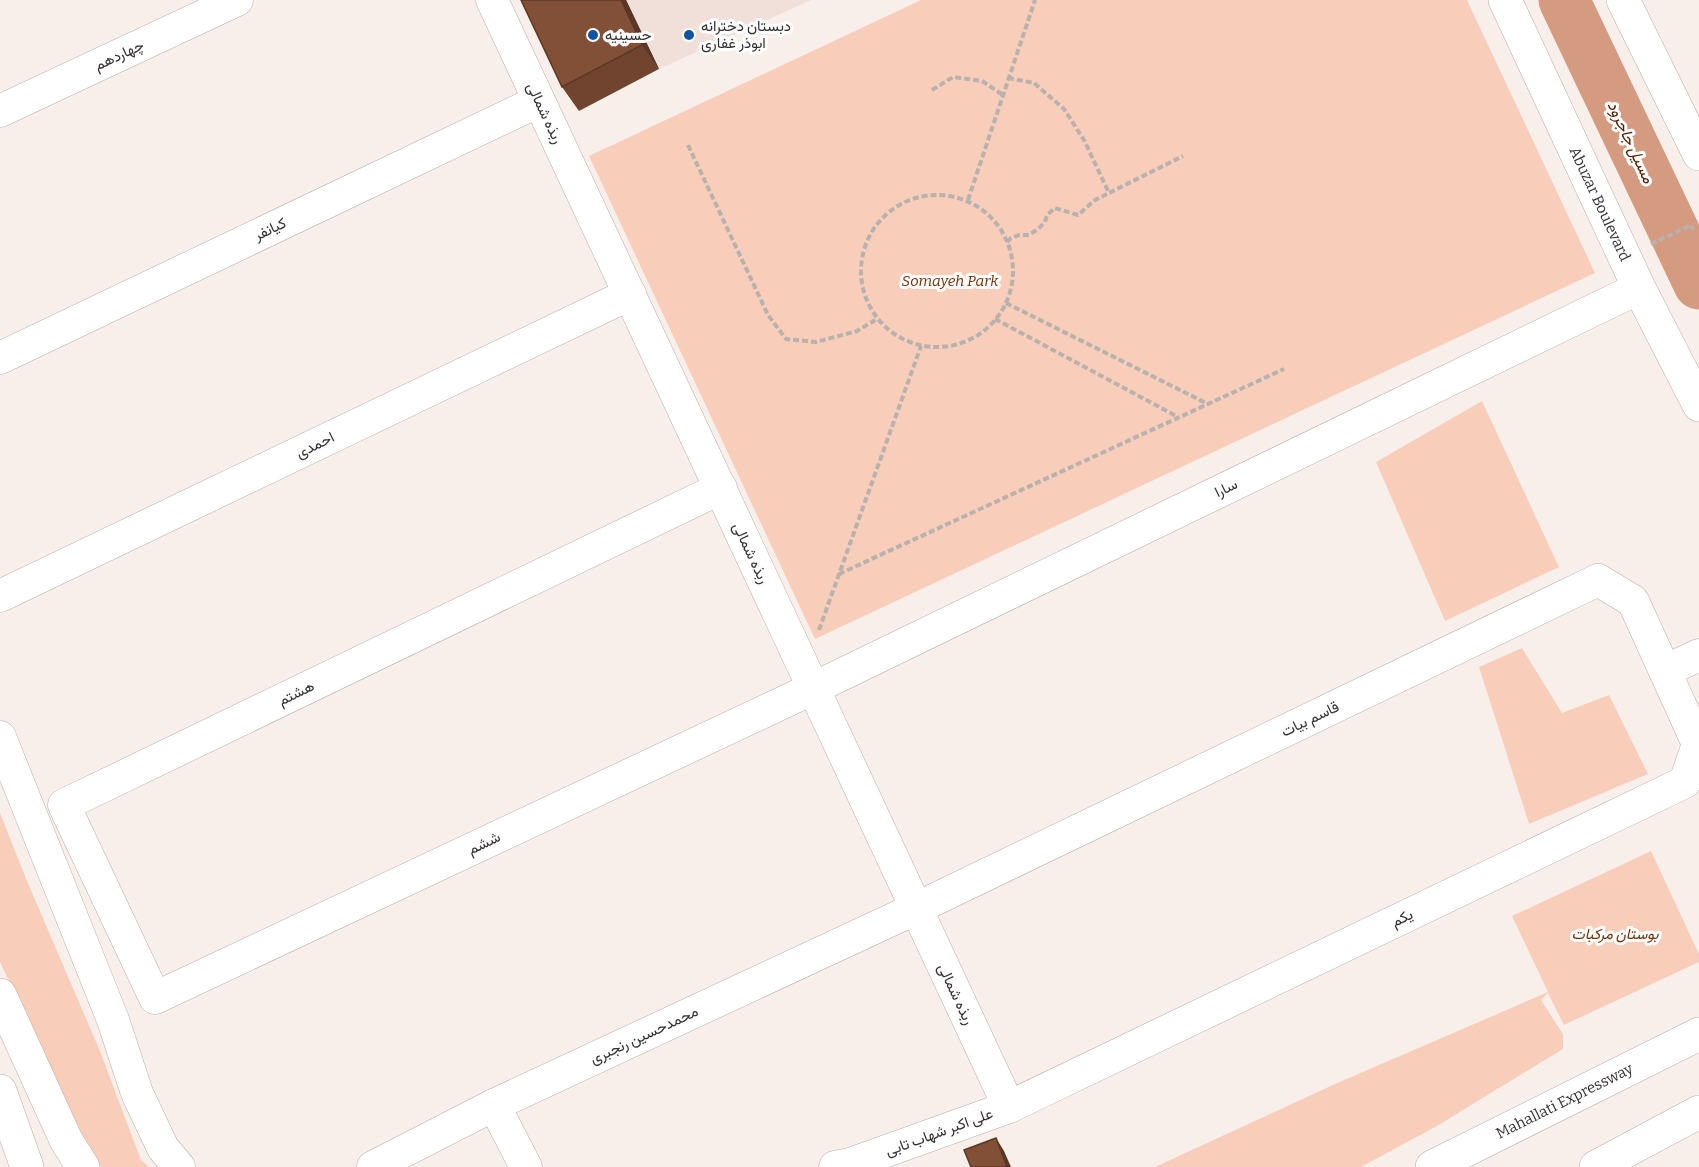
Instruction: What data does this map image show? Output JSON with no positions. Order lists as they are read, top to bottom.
{
  "streets": {
    "main road": ["Abuzar Boulevard", "Mahallati Expressway"],
    "street": [
      "چهاردهم",
      "ربذه شمالی",
      "کیانفر",
      "احمدی",
      "سارا",
      "هشتم",
      "قاسم بیات",
      "ششم",
      "یکم",
      "محمدحسین رنجبری",
      "علی اکبر شهاب تابی"
    ]
  },
  "crossings": [
    ["ربذه شمالی", "کیانفر"],
    ["ربذه شمالی", "احمدی"],
    ["ربذه شمالی", "سارا"],
    ["ربذه شمالی", "هشتم"],
    ["ربذه شمالی", "قاسم بیات"],
    ["ربذه شمالی", "ششم"],
    ["ربذه شمالی", "یکم"],
    ["ربذه شمالی", "محمدحسین رنجبری"],
    ["ربذه شمالی", "علی اکبر شهاب تابی"],
    ["Abuzar Boulevard", "سارا"],
    ["سارا", "ششم"],
    ["هشتم", "ششم"],
    ["قاسم بیات", "یکم"],
    ["قاسم بیات", "محمدحسین رنجبری"],
    ["یکم", "علی اکبر شهاب تابی"]
  ],
  "water": ["مسیل جاجرود"],
  "parks": ["Somayeh Park", "بوستان مرکبات"],
  "places": ["حسینیه", "دبستان دخترانه ابوذر غفاری"]
}
